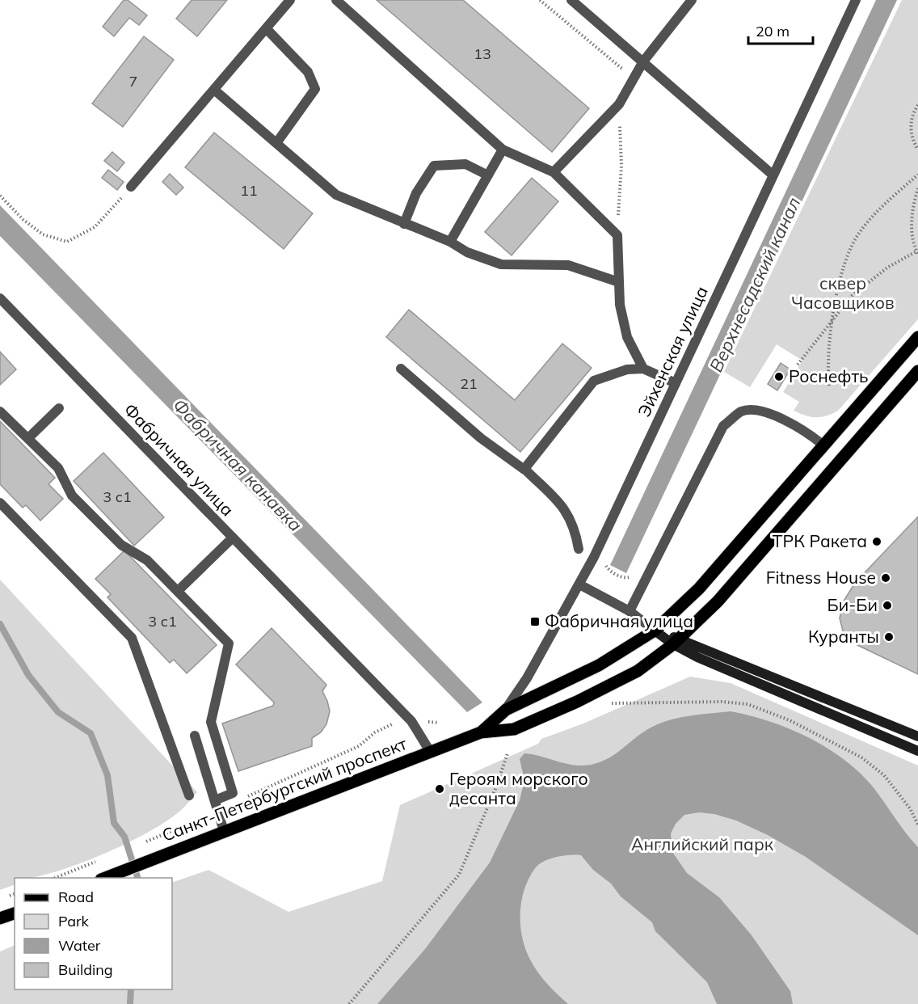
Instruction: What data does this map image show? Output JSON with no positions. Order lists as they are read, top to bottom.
{
  "streets": {
    "main road": ["Санкт-Петербургский проспект"],
    "street": ["Эйхенская улица", "Фабричная улица"]
  },
  "crossings": [
    ["Эйхенская улица", "Санкт-Петербургский проспект"],
    ["Фабричная улица", "Санкт-Петербургский проспект"]
  ],
  "water": ["Верхнесадский канал", "Фабричная канавка"],
  "parks": ["сквер Часовщиков", "Английский парк"],
  "places": {
    "other": [
      "Роснефть",
      "ТРК Ракета",
      "Fitness House",
      "Би-Би",
      "Куранты",
      "Героям морского десанта"
    ],
    "transit": ["Фабричная улица"]
  },
  "house_numbers": [
    "13",
    "7",
    "11",
    "21",
    "3 с1",
    "3 с1"
  ],
  "legend": [
    "Road",
    "Park",
    "Water",
    "Building"
  ],
  "scale_bar": "20 m"
}
